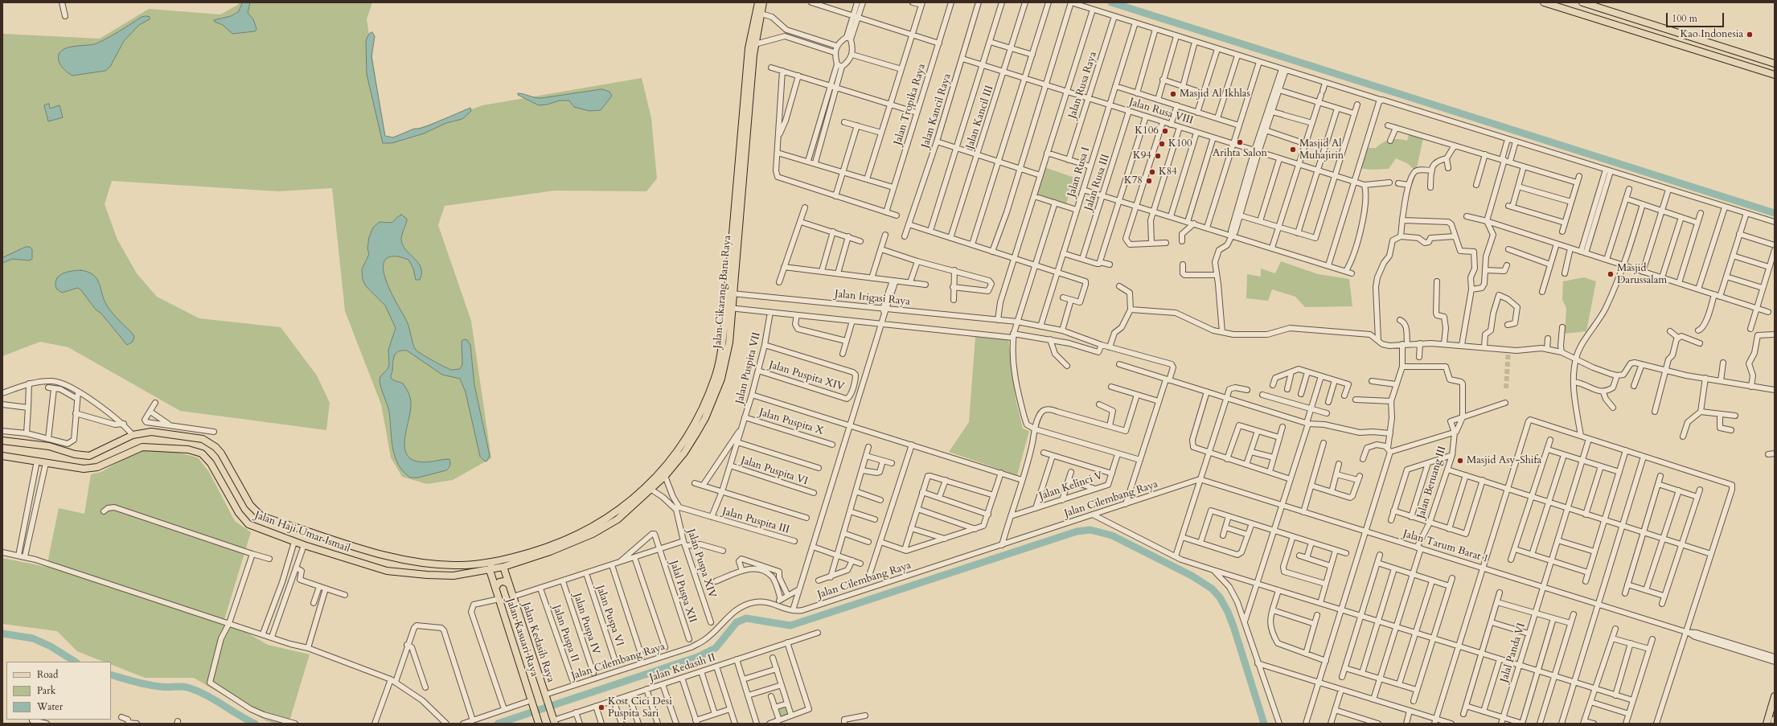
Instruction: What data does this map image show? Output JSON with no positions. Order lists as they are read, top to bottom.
{
  "streets": {
    "main road": [
      "Jalan Cikarang Baru Raya",
      "Jalan Haji Umar Ismail",
      "Jalan Kasuari Raya",
      "Jalan Kedasih Raya"
    ],
    "street": [
      "Jalan Rusa Raya",
      "Jalan Tropika Raya",
      "Jalan Kancil Raya",
      "Jalan Rusa VIII",
      "Jalan Kancil III",
      "Jalan Rusa I",
      "Jalan Rusa III",
      "Jalan Irigasi Raya",
      "Jalan Puspita VII",
      "Jalan Puspita XIV",
      "Jalan Puspita X",
      "Jalan Puspita VI",
      "Jalan Beruang III",
      "Jalan Kelinci V",
      "Jalan Cilembang Raya",
      "Jalan Puspita III",
      "Jalan Tarum Barat 1",
      "Jalan Puspa XIV",
      "Jalal Puspa XII",
      "Jalan Puspa VI",
      "Jalan Puspa IV",
      "Jalan Puspa II",
      "Jalal Panda VI",
      "Jalan Kedasih II"
    ]
  },
  "crossings": [
    ["Jalan Rusa Raya", "Jalan Rusa VIII"],
    ["Jalan Kancil Raya", "Jalan Rusa VIII"],
    ["Jalan Rusa VIII", "Jalan Kancil III"],
    ["Jalan Rusa VIII", "Jalan Rusa I"],
    ["Jalan Rusa VIII", "Jalan Rusa III"],
    ["Jalan Rusa I", "Jalan Irigasi Raya"],
    ["Jalan Cikarang Baru Raya", "Jalan Irigasi Raya"],
    ["Jalan Cikarang Baru Raya", "Jalan Haji Umar Ismail"],
    ["Jalan Cikarang Baru Raya", "Jalan Kedasih Raya"],
    ["Jalan Puspita VII", "Jalan Puspita XIV"],
    ["Jalan Puspita VII", "Jalan Puspita X"],
    ["Jalan Puspita VII", "Jalan Puspita VI"],
    ["Jalan Puspita VII", "Jalan Puspita III"],
    ["Jalan Beruang III", "Jalan Tarum Barat 1"],
    ["Jalan Cilembang Raya", "Jalan Tarum Barat 1"],
    ["Jalan Cilembang Raya", "Jalan Kedasih Raya"],
    ["Jalan Puspita III", "Jalan Puspa XIV"],
    ["Jalan Haji Umar Ismail", "Jalan Kasuari Raya"],
    ["Jalan Haji Umar Ismail", "Jalan Kedasih Raya"],
    ["Jalan Tarum Barat 1", "Jalal Panda VI"],
    ["Jalan Kedasih Raya", "Jalan Kedasih II"]
  ],
  "places": [
    "Kao Indonesia",
    "Masjid Al Ikhlas",
    "K106",
    "Arihta Salon",
    "K100",
    "Masjid Al Muhajirin",
    "K94",
    "K84",
    "K78",
    "Masjid Darussalam",
    "Masjid Asy-Shifa",
    "Kost Cici Desi Puspita Sari"
  ],
  "legend": ["Road", "Park", "Water"],
  "scale_bar": "100 m"
}
